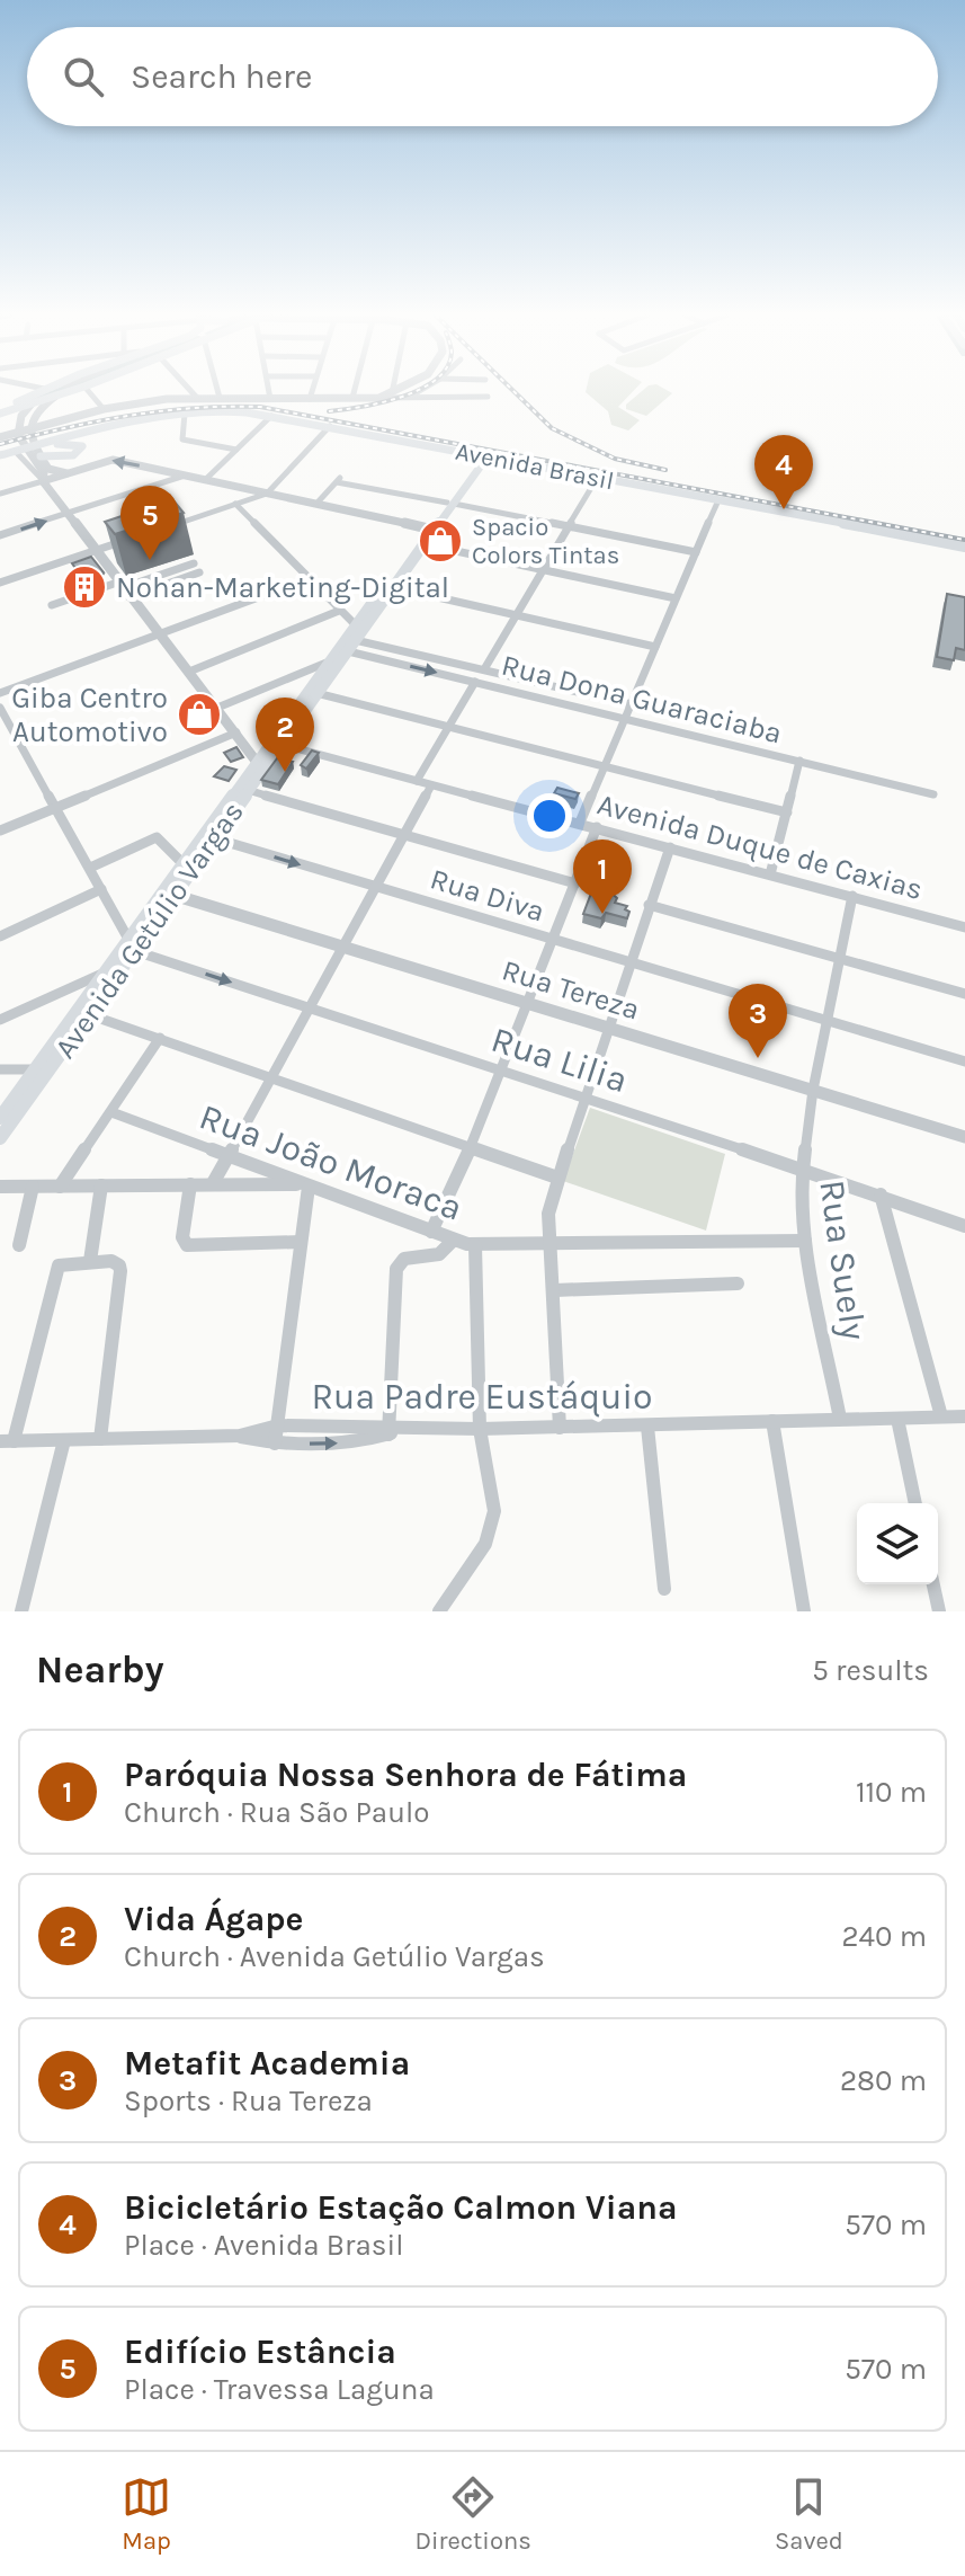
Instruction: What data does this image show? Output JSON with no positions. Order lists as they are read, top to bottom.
{
  "streets": {
    "main road": ["Avenida Brasil", "Avenida Getúlio Vargas"],
    "street": [
      "Rua Dona Guaraciaba",
      "Avenida Duque de Caxias",
      "Rua Diva",
      "Rua Tereza",
      "Rua Lilia",
      "Rua João Moraca",
      "Rua Suely",
      "Rua Padre Eustáquio"
    ]
  },
  "crossings": [
    ["Avenida Brasil", "Avenida Getúlio Vargas"],
    ["Rua Dona Guaraciaba", "Avenida Getúlio Vargas"],
    ["Avenida Duque de Caxias", "Avenida Getúlio Vargas"],
    ["Avenida Duque de Caxias", "Rua Suely"],
    ["Rua Diva", "Avenida Getúlio Vargas"],
    ["Rua Diva", "Rua Suely"],
    ["Avenida Getúlio Vargas", "Rua Tereza"],
    ["Avenida Getúlio Vargas", "Rua Lilia"],
    ["Rua Tereza", "Rua Suely"],
    ["Rua Lilia", "Rua Suely"],
    ["Rua João Moraca", "Rua Suely"],
    ["Rua Suely", "Rua Padre Eustáquio"]
  ],
  "places": {
    "shop": ["Spacio Colors Tintas", "Giba Centro Automotivo"],
    "building": ["Nohan-Marketing-Digital"]
  },
  "page": {
    "search": "Search here",
    "pins": [
      "4",
      "5",
      "2",
      "1",
      "3"
    ],
    "heading": ["Nearby", "5 results"],
    "list": [
      {
        "mark": "1",
        "name": "Paróquia Nossa Senhora de Fátima",
        "note": "Church · Rua São Paulo",
        "value": "110 m"
      },
      {
        "mark": "2",
        "name": "Vida Ágape",
        "note": "Church · Avenida Getúlio Vargas",
        "value": "240 m"
      },
      {
        "mark": "3",
        "name": "Metafit Academia",
        "note": "Sports · Rua Tereza",
        "value": "280 m"
      },
      {
        "mark": "4",
        "name": "Bicicletário Estação Calmon Viana",
        "note": "Place · Avenida Brasil",
        "value": "570 m"
      },
      {
        "mark": "5",
        "name": "Edifício Estância",
        "note": "Place · Travessa Laguna",
        "value": "570 m"
      }
    ],
    "nav": ["Map", "Directions", "Saved"]
  }
}
